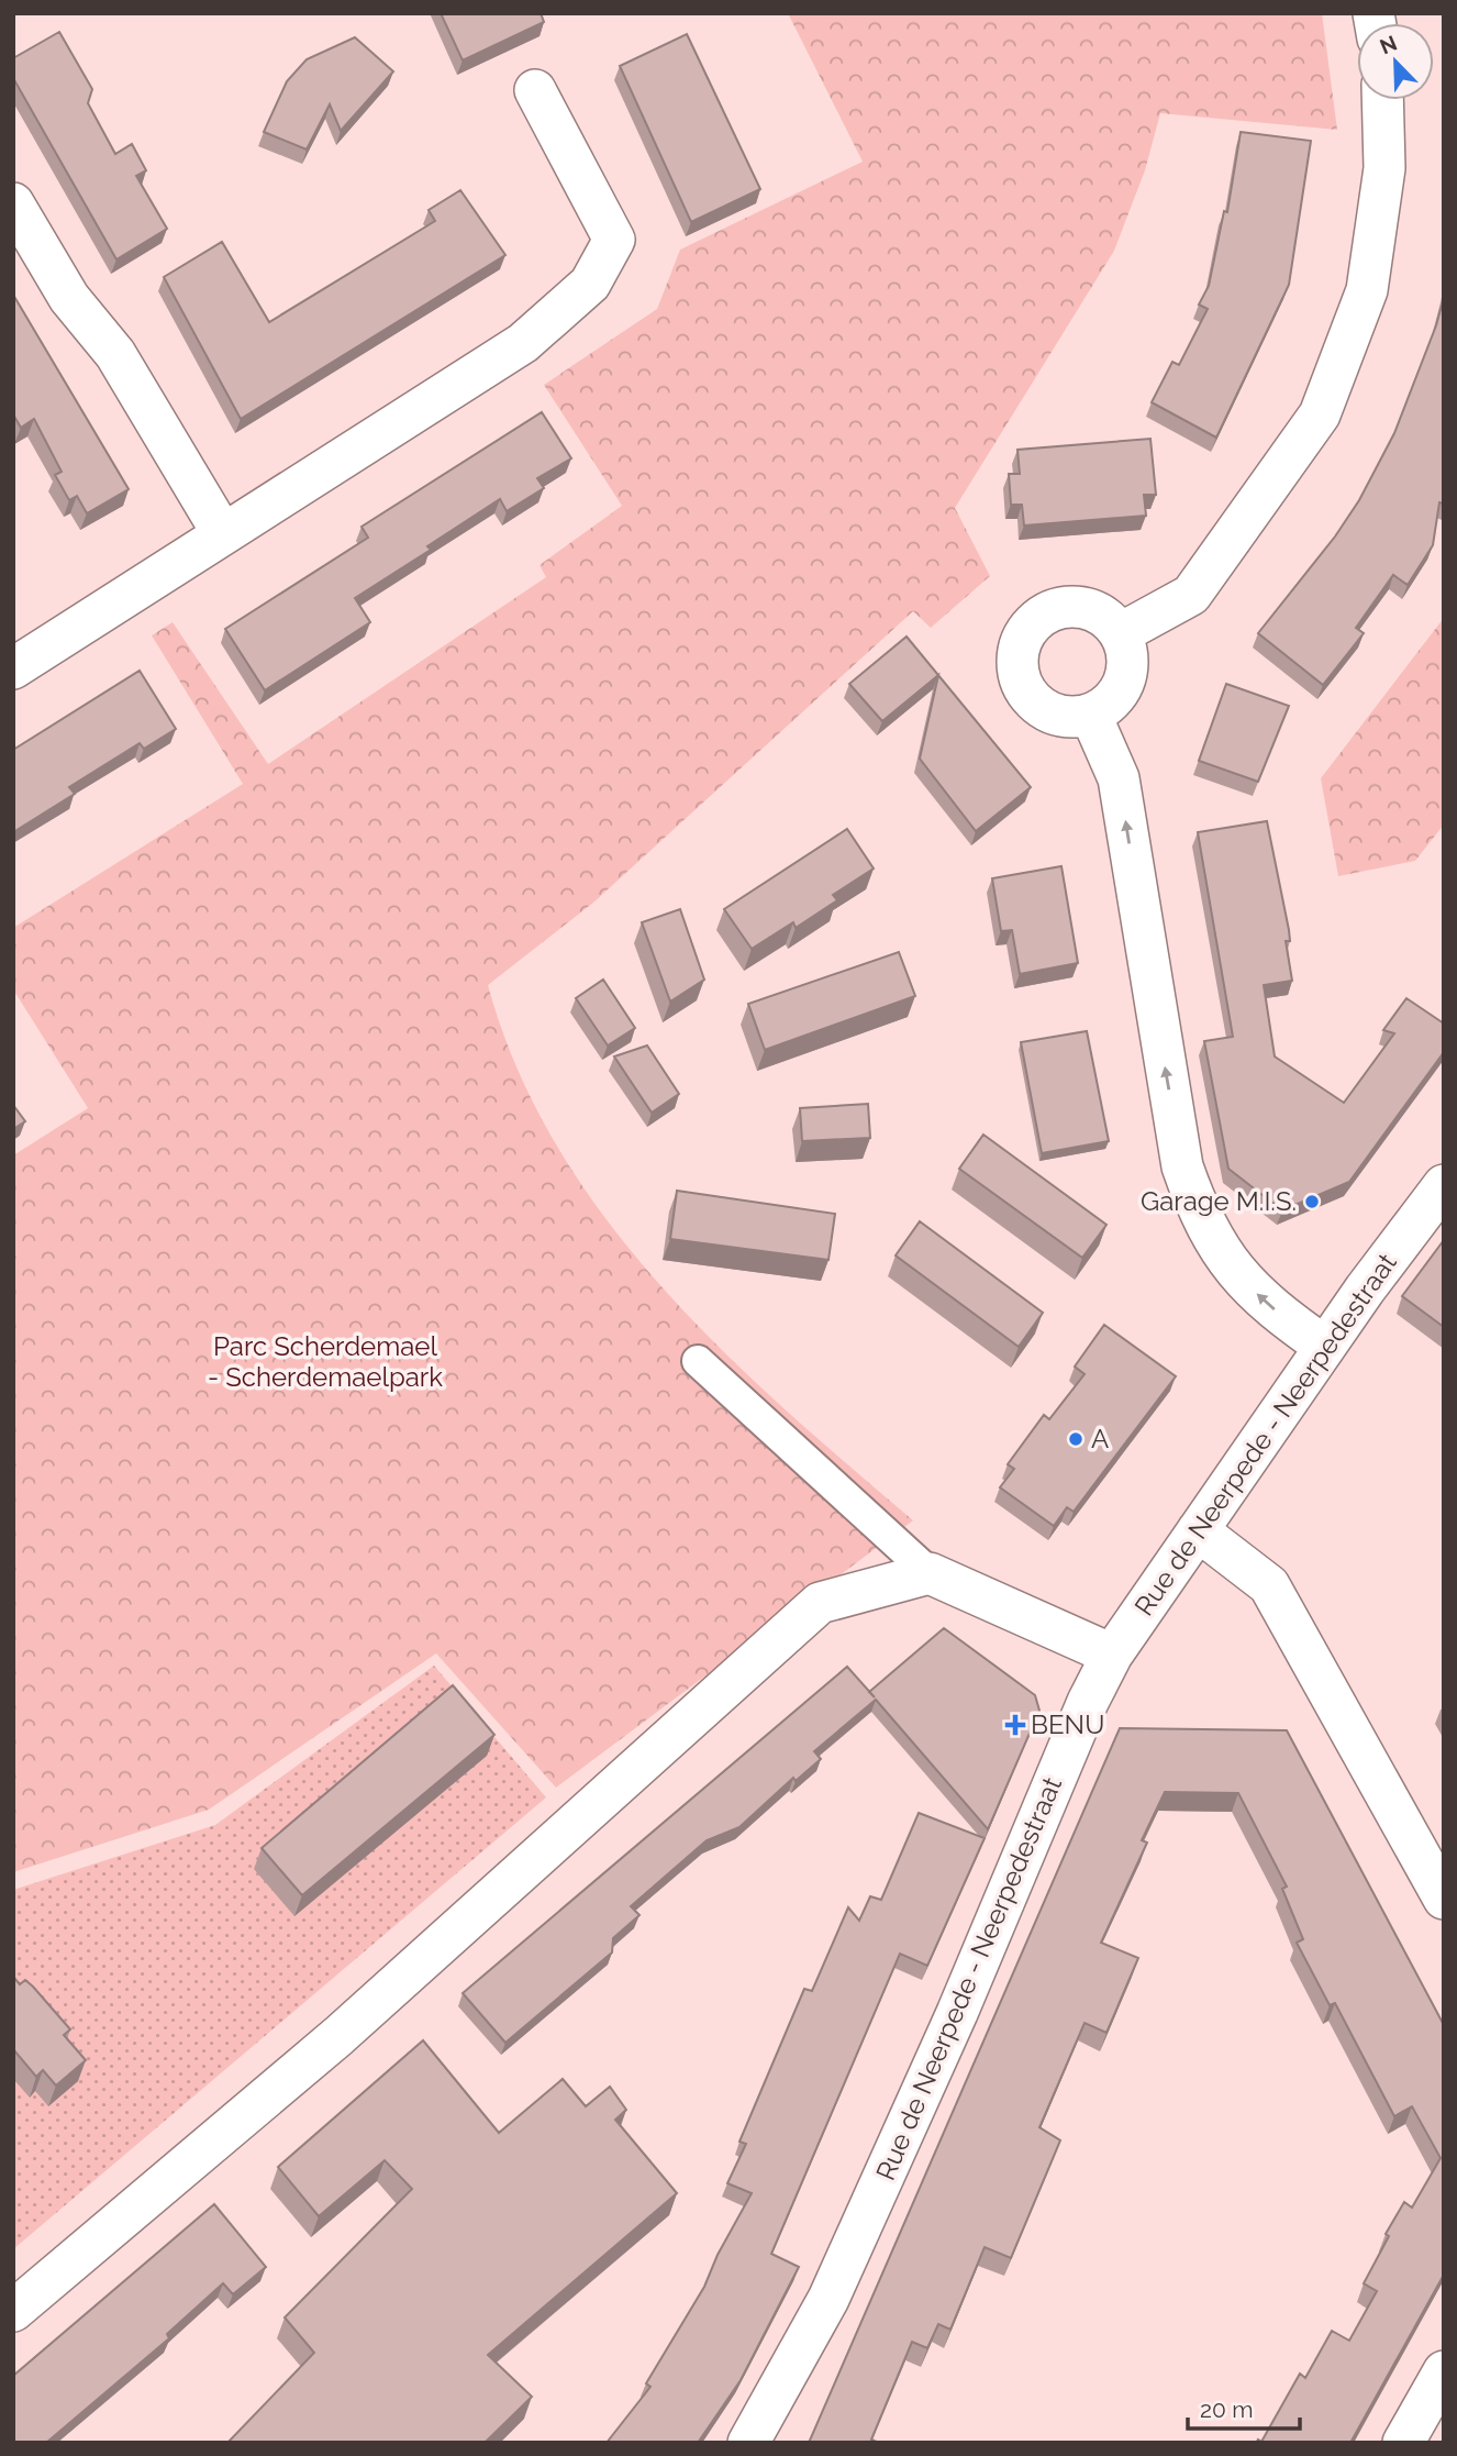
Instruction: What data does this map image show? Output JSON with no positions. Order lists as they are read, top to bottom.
{
  "streets": {
    "street": ["Rue de Neerpede - Neerpedestraat"]
  },
  "parks": ["Parc Scherdemael - Scherdemaelpark"],
  "places": {
    "other": ["Garage M.I.S.", "A"],
    "health": ["BENU"]
  },
  "scale_bar": "20 m",
  "north": "top left"
}
